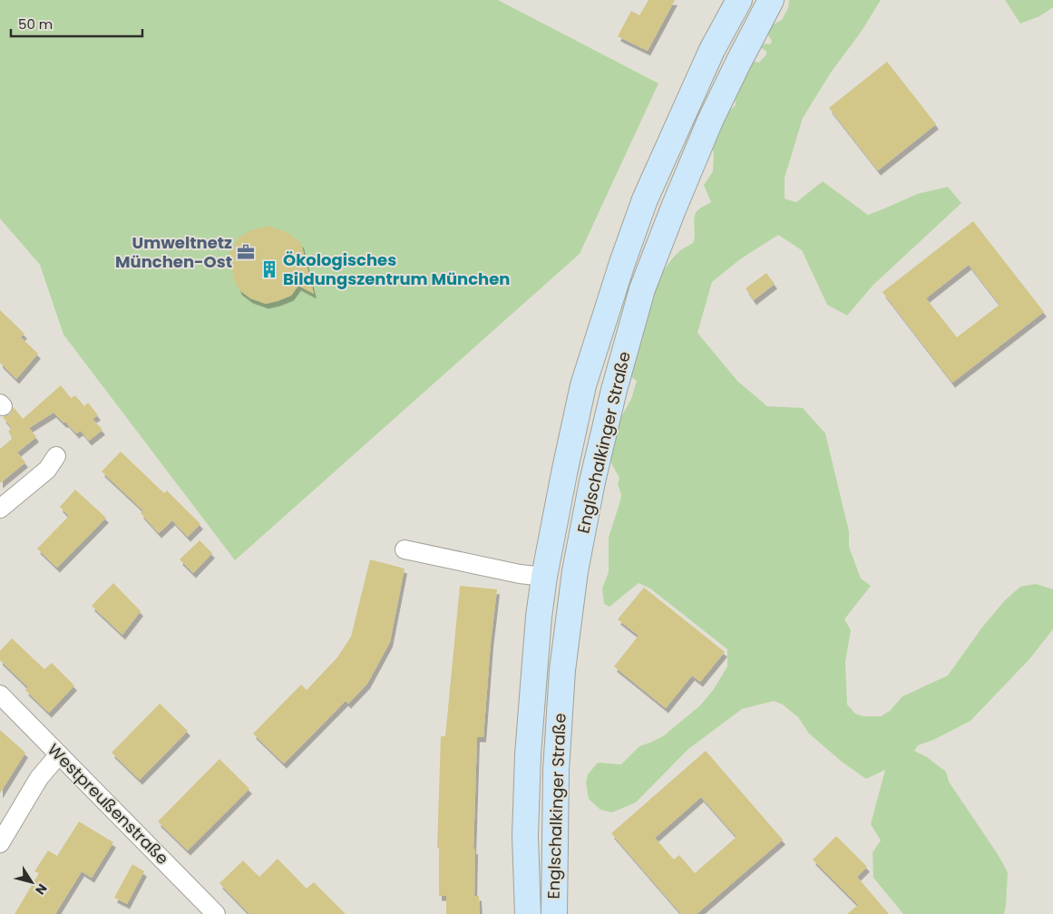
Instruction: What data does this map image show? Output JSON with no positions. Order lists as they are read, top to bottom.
{
  "streets": {
    "main road": ["Englschalkinger Straße"],
    "street": ["Westpreußenstraße"]
  },
  "places": {
    "office": ["Umweltnetz München-Ost"],
    "building": ["Ökologisches Bildungszentrum München"]
  },
  "scale_bar": "50 m",
  "north": "bottom right"
}
